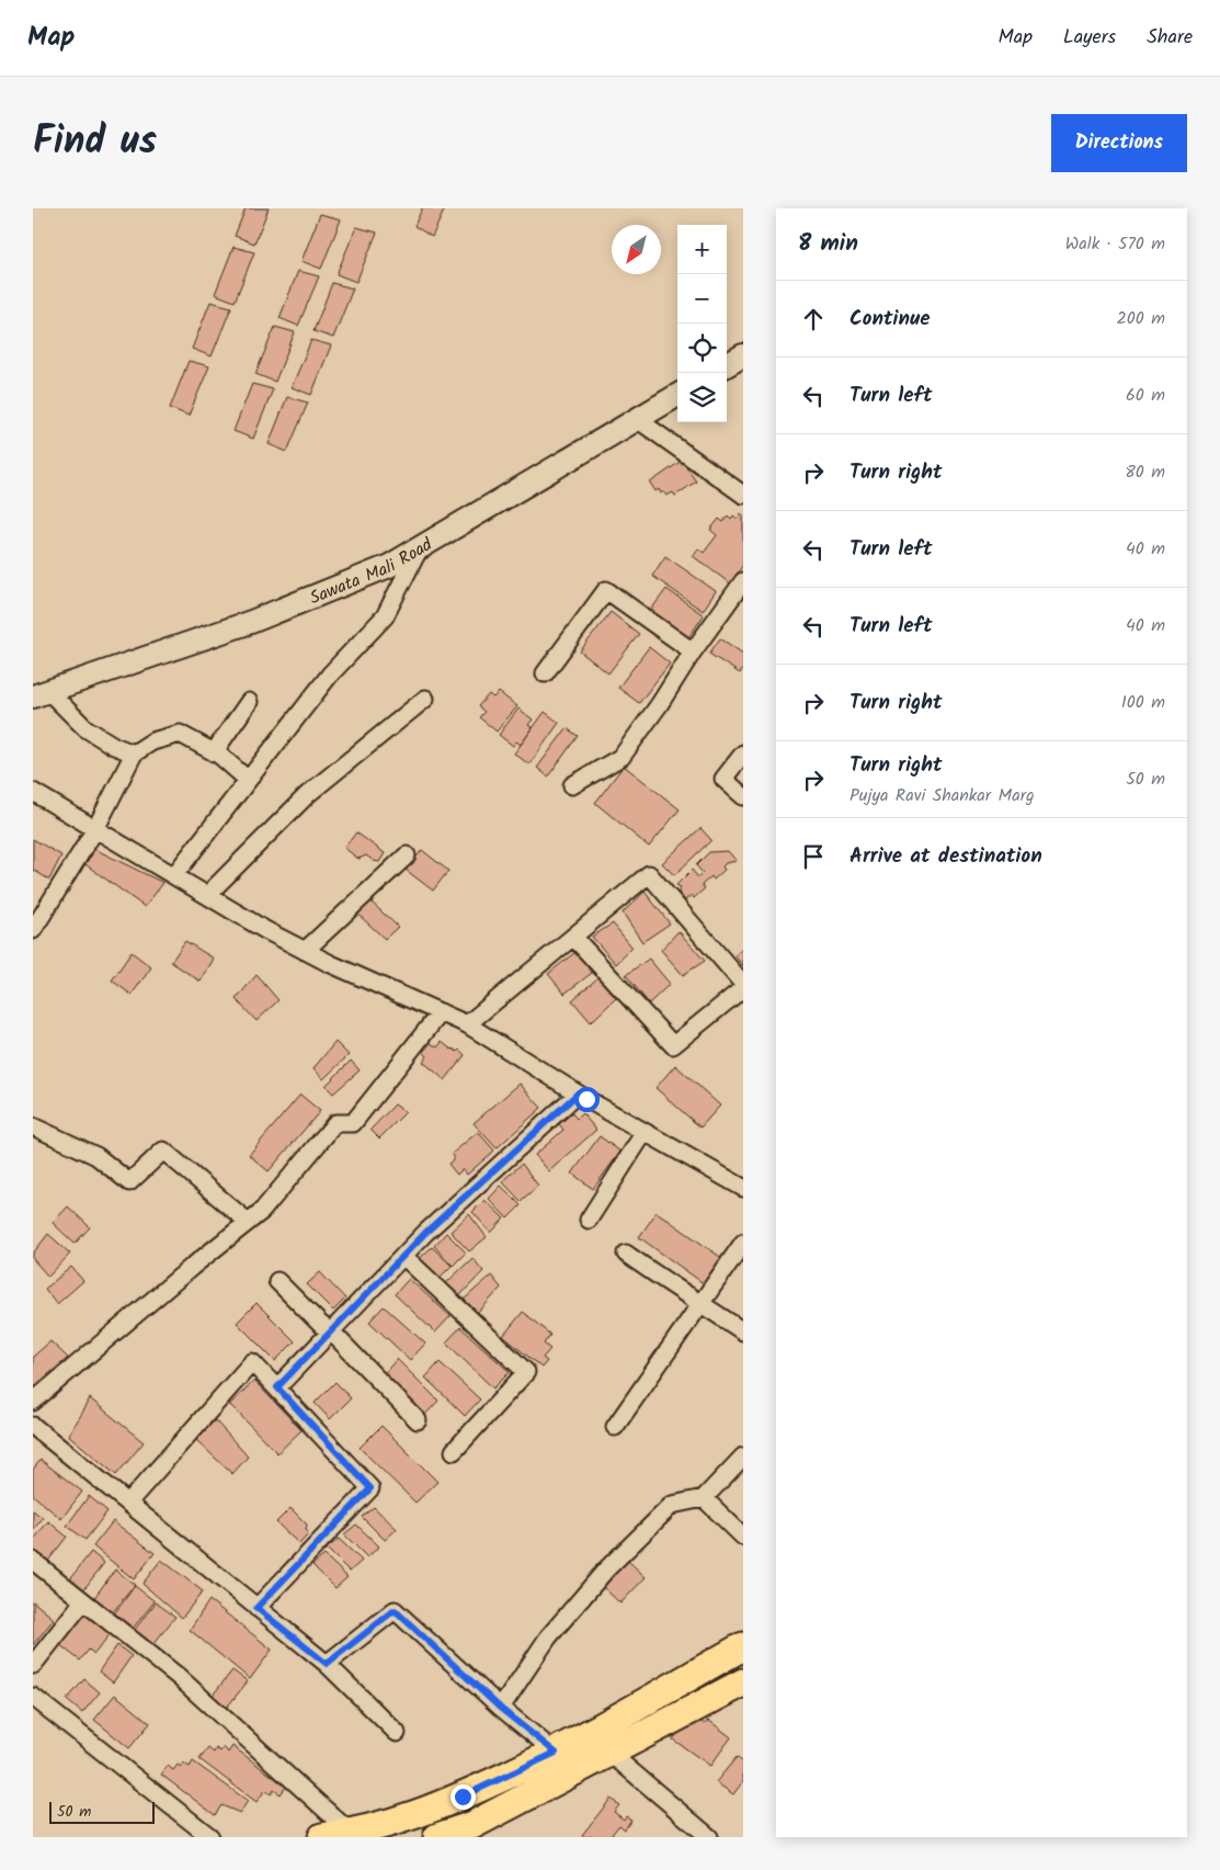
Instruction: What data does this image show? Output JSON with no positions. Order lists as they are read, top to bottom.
{
  "streets": {
    "street": ["Sawata Mali Road"]
  },
  "scale_bar": "50 m",
  "north": "bottom left",
  "page": {
    "header": "Map",
    "nav": ["Map", "Layers", "Share"],
    "title": "Find us",
    "buttons": "Directions",
    "heading": ["8 min", "Walk · 570 m"],
    "map_buttons": ["+", "−"],
    "list": [
      ["Continue", "200 m"],
      ["Turn left", "60 m"],
      ["Turn right", "80 m"],
      ["Turn left", "40 m"],
      ["Turn left", "40 m"],
      ["Turn right", "100 m"],
      ["Turn right", "Pujya Ravi Shankar Marg", "50 m"],
      "Arrive at destination"
    ],
    "scale": "50 m"
  }
}
